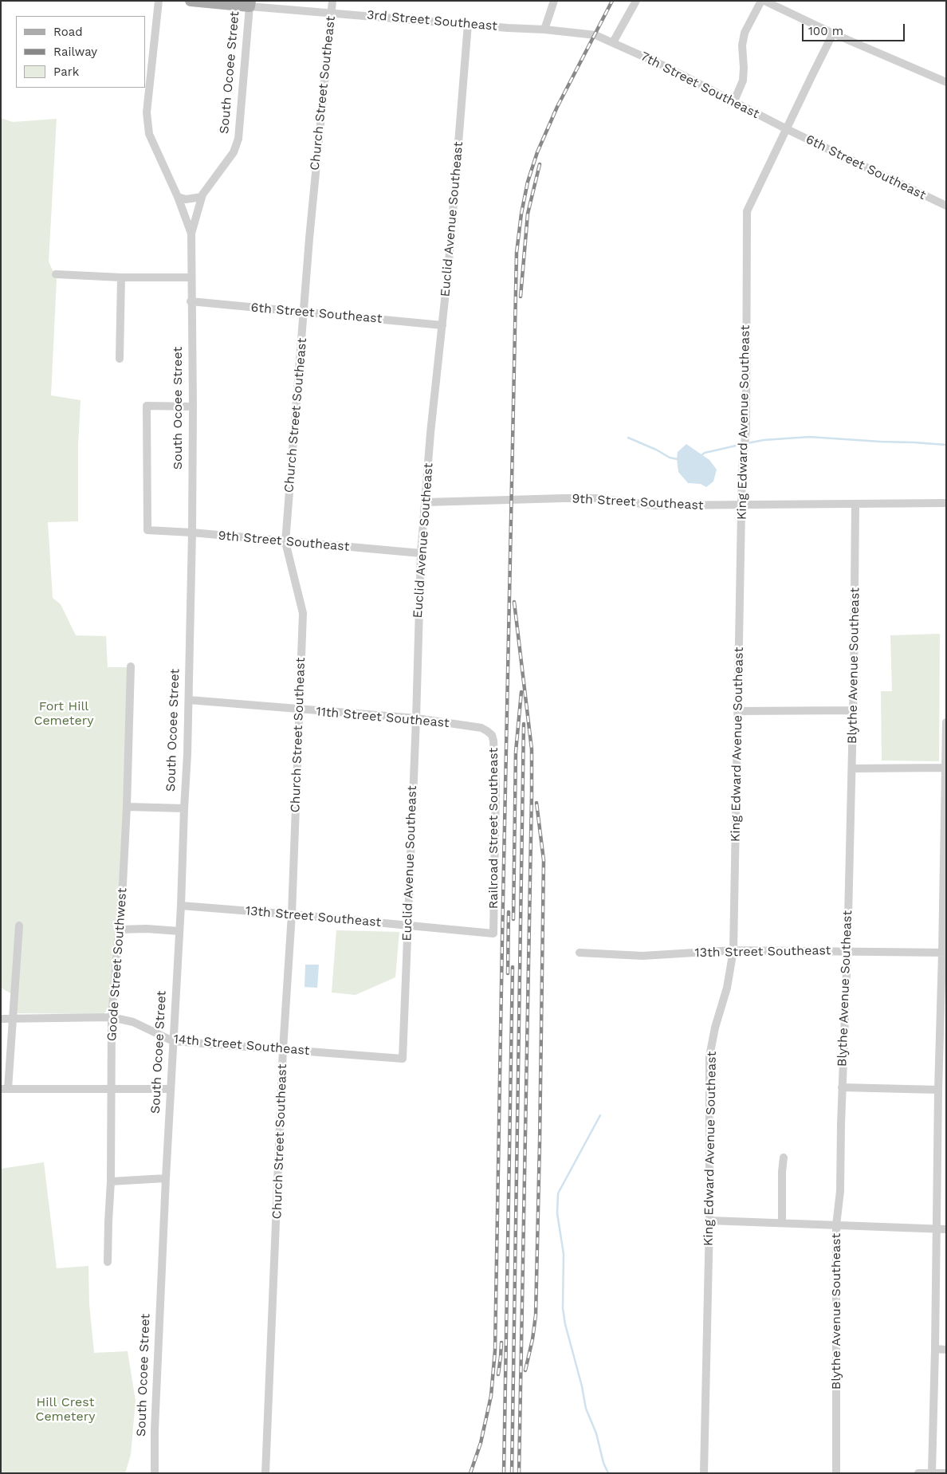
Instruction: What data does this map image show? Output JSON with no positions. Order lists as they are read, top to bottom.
{
  "streets": {
    "street": [
      "3rd Street Southeast",
      "South Ocoee Street",
      "7th Street Southeast",
      "Church Street Southeast",
      "6th Street Southeast",
      "Euclid Avenue Southeast",
      "King Edward Avenue Southeast",
      "9th Street Southeast",
      "Blythe Avenue Southeast",
      "11th Street Southeast",
      "Railroad Street Southeast",
      "13th Street Southeast",
      "Goode Street Southwest",
      "14th Street Southeast"
    ]
  },
  "crossings": [
    ["3rd Street Southeast", "South Ocoee Street"],
    ["3rd Street Southeast", "7th Street Southeast"],
    ["3rd Street Southeast", "Church Street Southeast"],
    ["3rd Street Southeast", "Euclid Avenue Southeast"],
    ["South Ocoee Street", "6th Street Southeast"],
    ["South Ocoee Street", "9th Street Southeast"],
    ["South Ocoee Street", "11th Street Southeast"],
    ["South Ocoee Street", "13th Street Southeast"],
    ["South Ocoee Street", "14th Street Southeast"],
    ["7th Street Southeast", "6th Street Southeast"],
    ["7th Street Southeast", "King Edward Avenue Southeast"],
    ["Church Street Southeast", "6th Street Southeast"],
    ["Church Street Southeast", "9th Street Southeast"],
    ["Church Street Southeast", "11th Street Southeast"],
    ["Church Street Southeast", "13th Street Southeast"],
    ["Church Street Southeast", "14th Street Southeast"],
    ["6th Street Southeast", "Euclid Avenue Southeast"],
    ["6th Street Southeast", "King Edward Avenue Southeast"],
    ["Euclid Avenue Southeast", "9th Street Southeast"],
    ["Euclid Avenue Southeast", "11th Street Southeast"],
    ["Euclid Avenue Southeast", "13th Street Southeast"],
    ["Euclid Avenue Southeast", "14th Street Southeast"],
    ["King Edward Avenue Southeast", "9th Street Southeast"],
    ["King Edward Avenue Southeast", "13th Street Southeast"],
    ["9th Street Southeast", "Blythe Avenue Southeast"],
    ["Blythe Avenue Southeast", "13th Street Southeast"],
    ["11th Street Southeast", "Railroad Street Southeast"],
    ["Railroad Street Southeast", "13th Street Southeast"],
    ["Goode Street Southwest", "14th Street Southeast"]
  ],
  "parks": ["Fort Hill Cemetery", "Hill Crest Cemetery"],
  "legend": ["Road", "Railway", "Park"],
  "scale_bar": "100 m"
}
